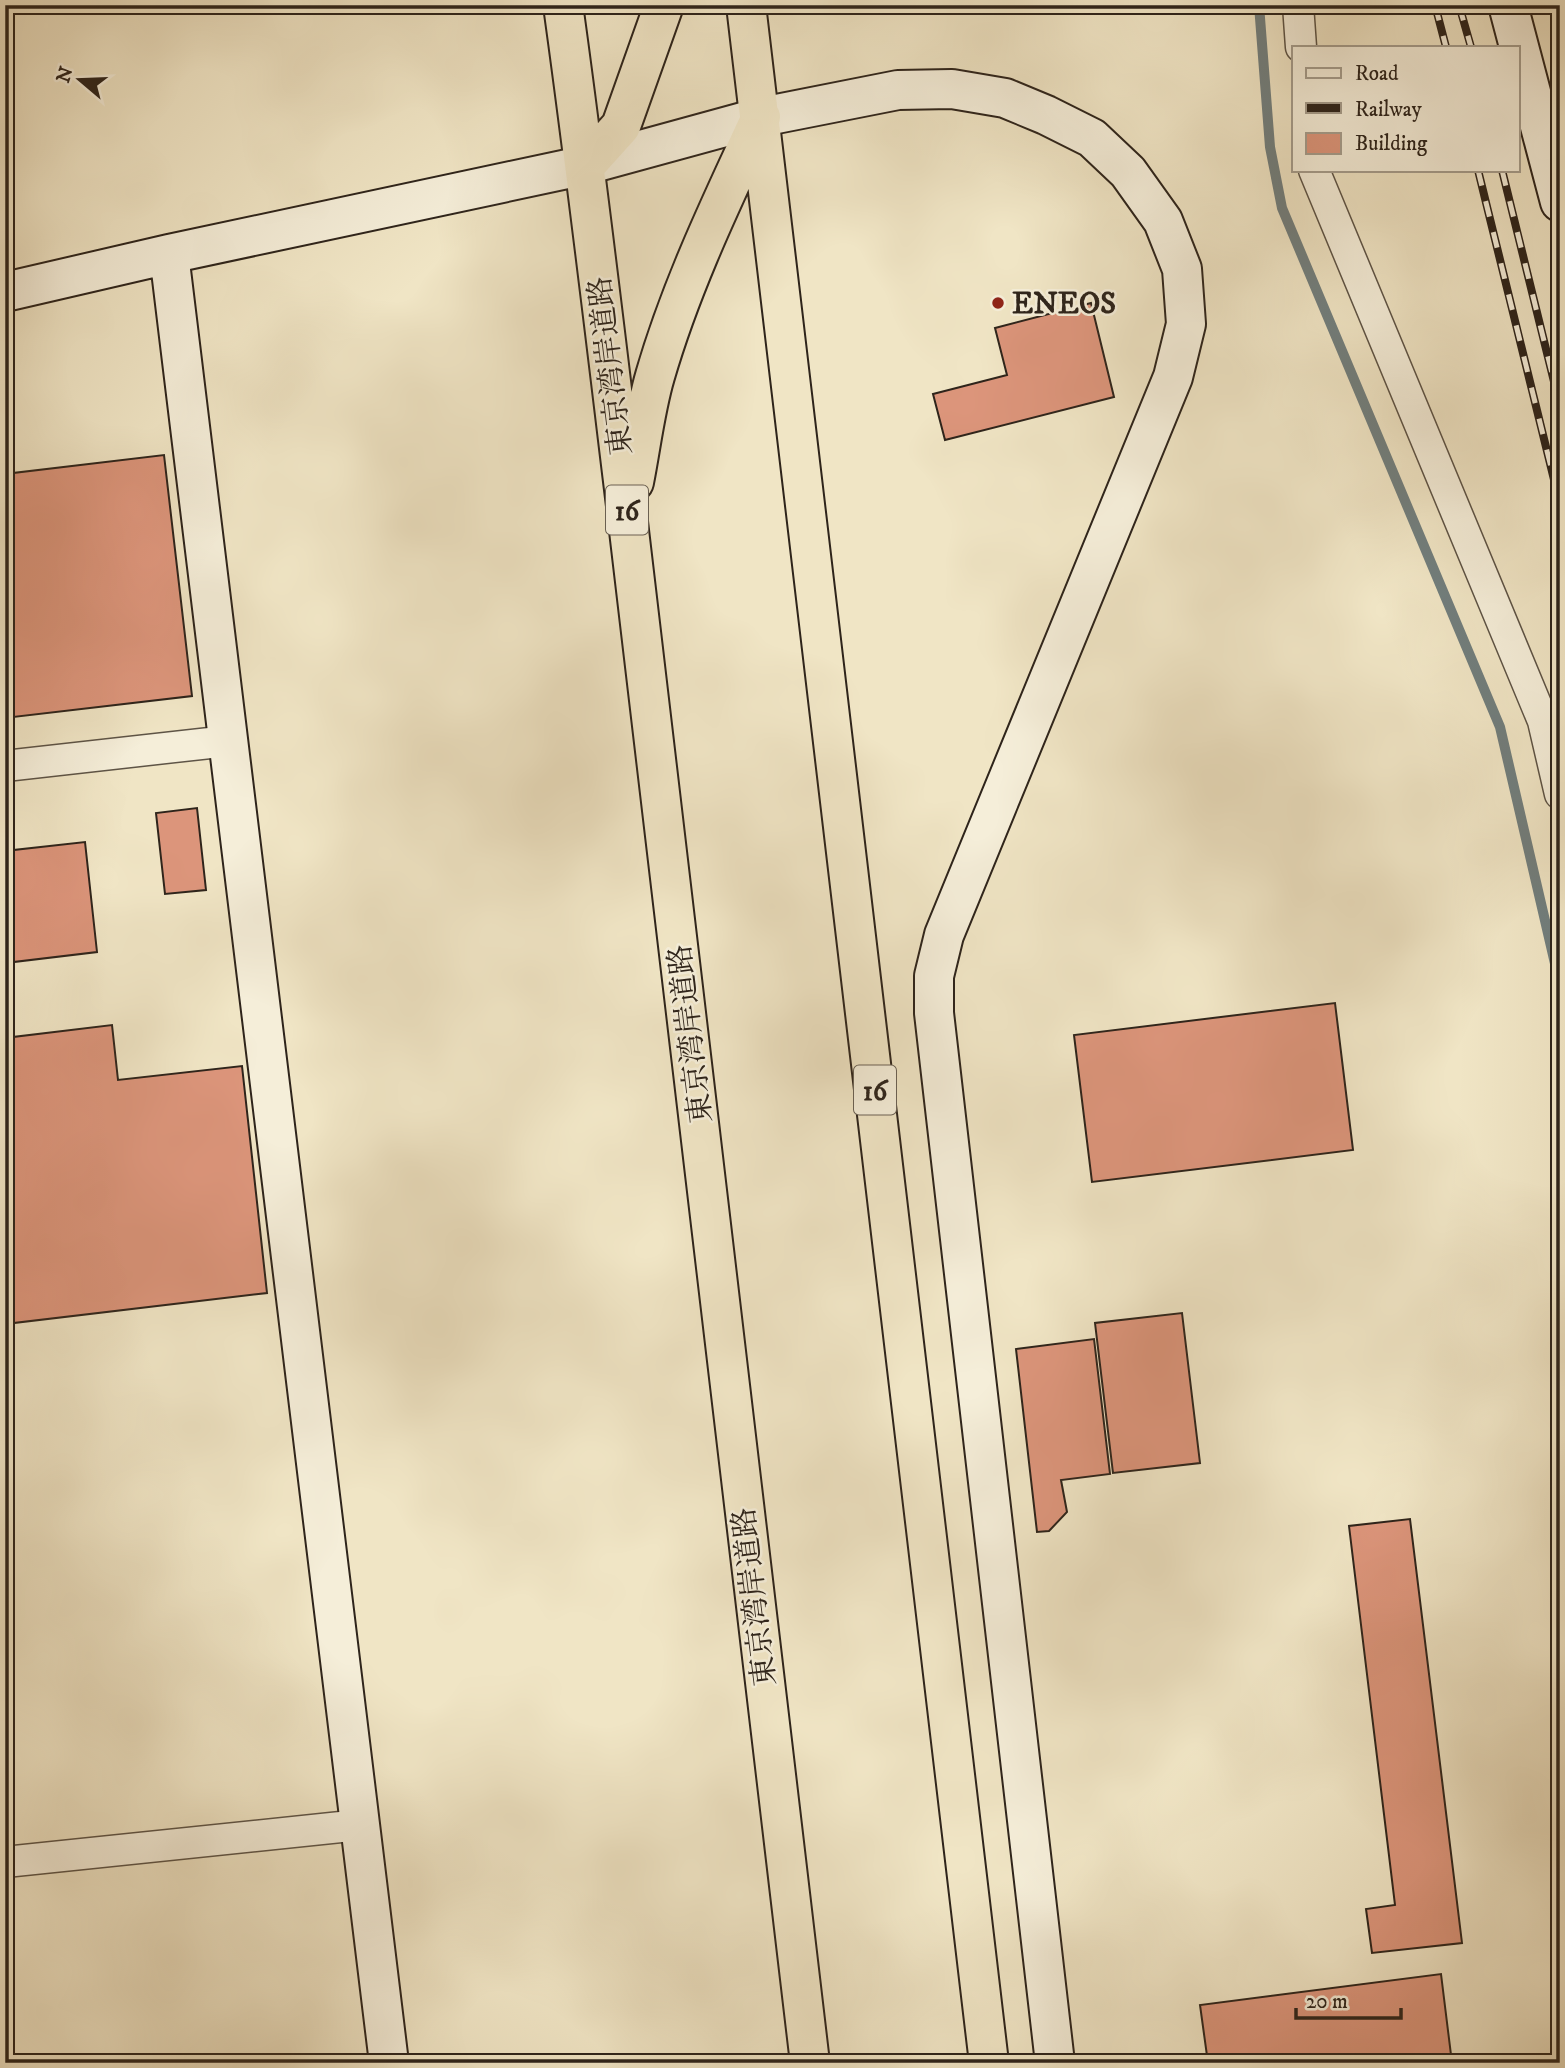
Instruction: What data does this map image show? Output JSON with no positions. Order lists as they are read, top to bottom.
{
  "streets": {
    "highway": ["東京湾岸道路", "16"]
  },
  "places": ["ENEOS"],
  "legend": ["Road", "Railway", "Building"],
  "scale_bar": "20 m",
  "north": "left"
}
